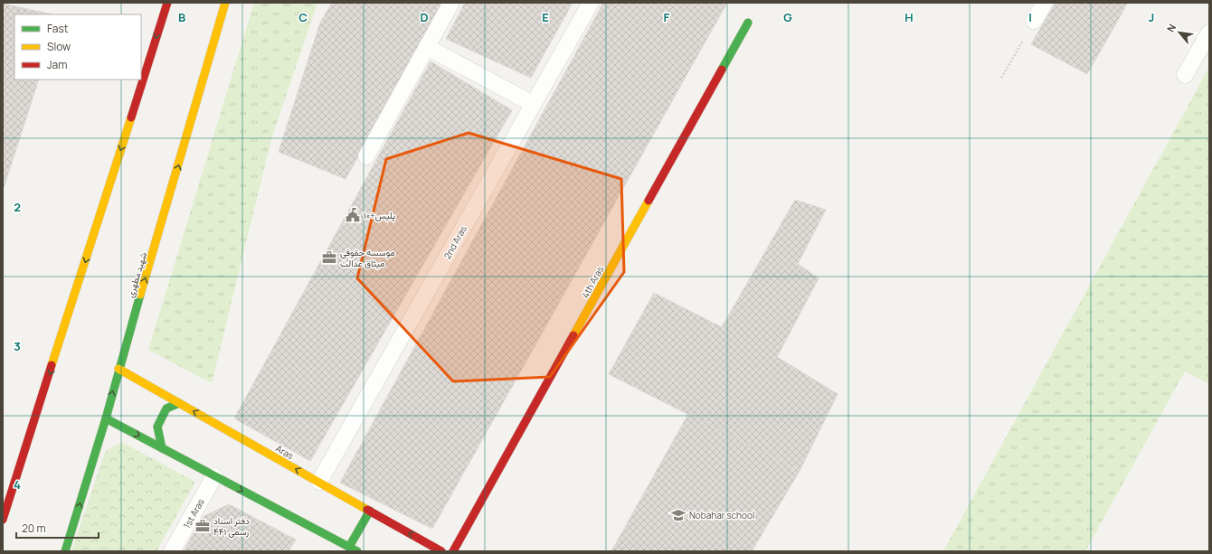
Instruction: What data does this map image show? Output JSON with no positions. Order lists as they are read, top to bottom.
{
  "streets": {
    "street": ["شهید مطهری", "4th Aras", "Aras"],
    "lane": ["2nd Aras", "1st Aras"]
  },
  "crossings": [
    ["2nd Aras", "Aras"],
    ["شهید مطهری", "Aras"]
  ],
  "places": {
    "public building": ["پلیس+۱۰"],
    "office": ["موسسه حقوقی میثاق عدالت", "دفتر اسناد رسمی ۴۴۱"],
    "school or university": ["Nobahar school"]
  },
  "legend": ["Fast", "Slow", "Jam"],
  "scale_bar": "20 m",
  "north": "top left",
  "grid": {
    "columns": [
      "B",
      "C",
      "D",
      "E",
      "F",
      "G",
      "H",
      "I",
      "J"
    ],
    "rows": ["2", "3", "4"]
  }
}
